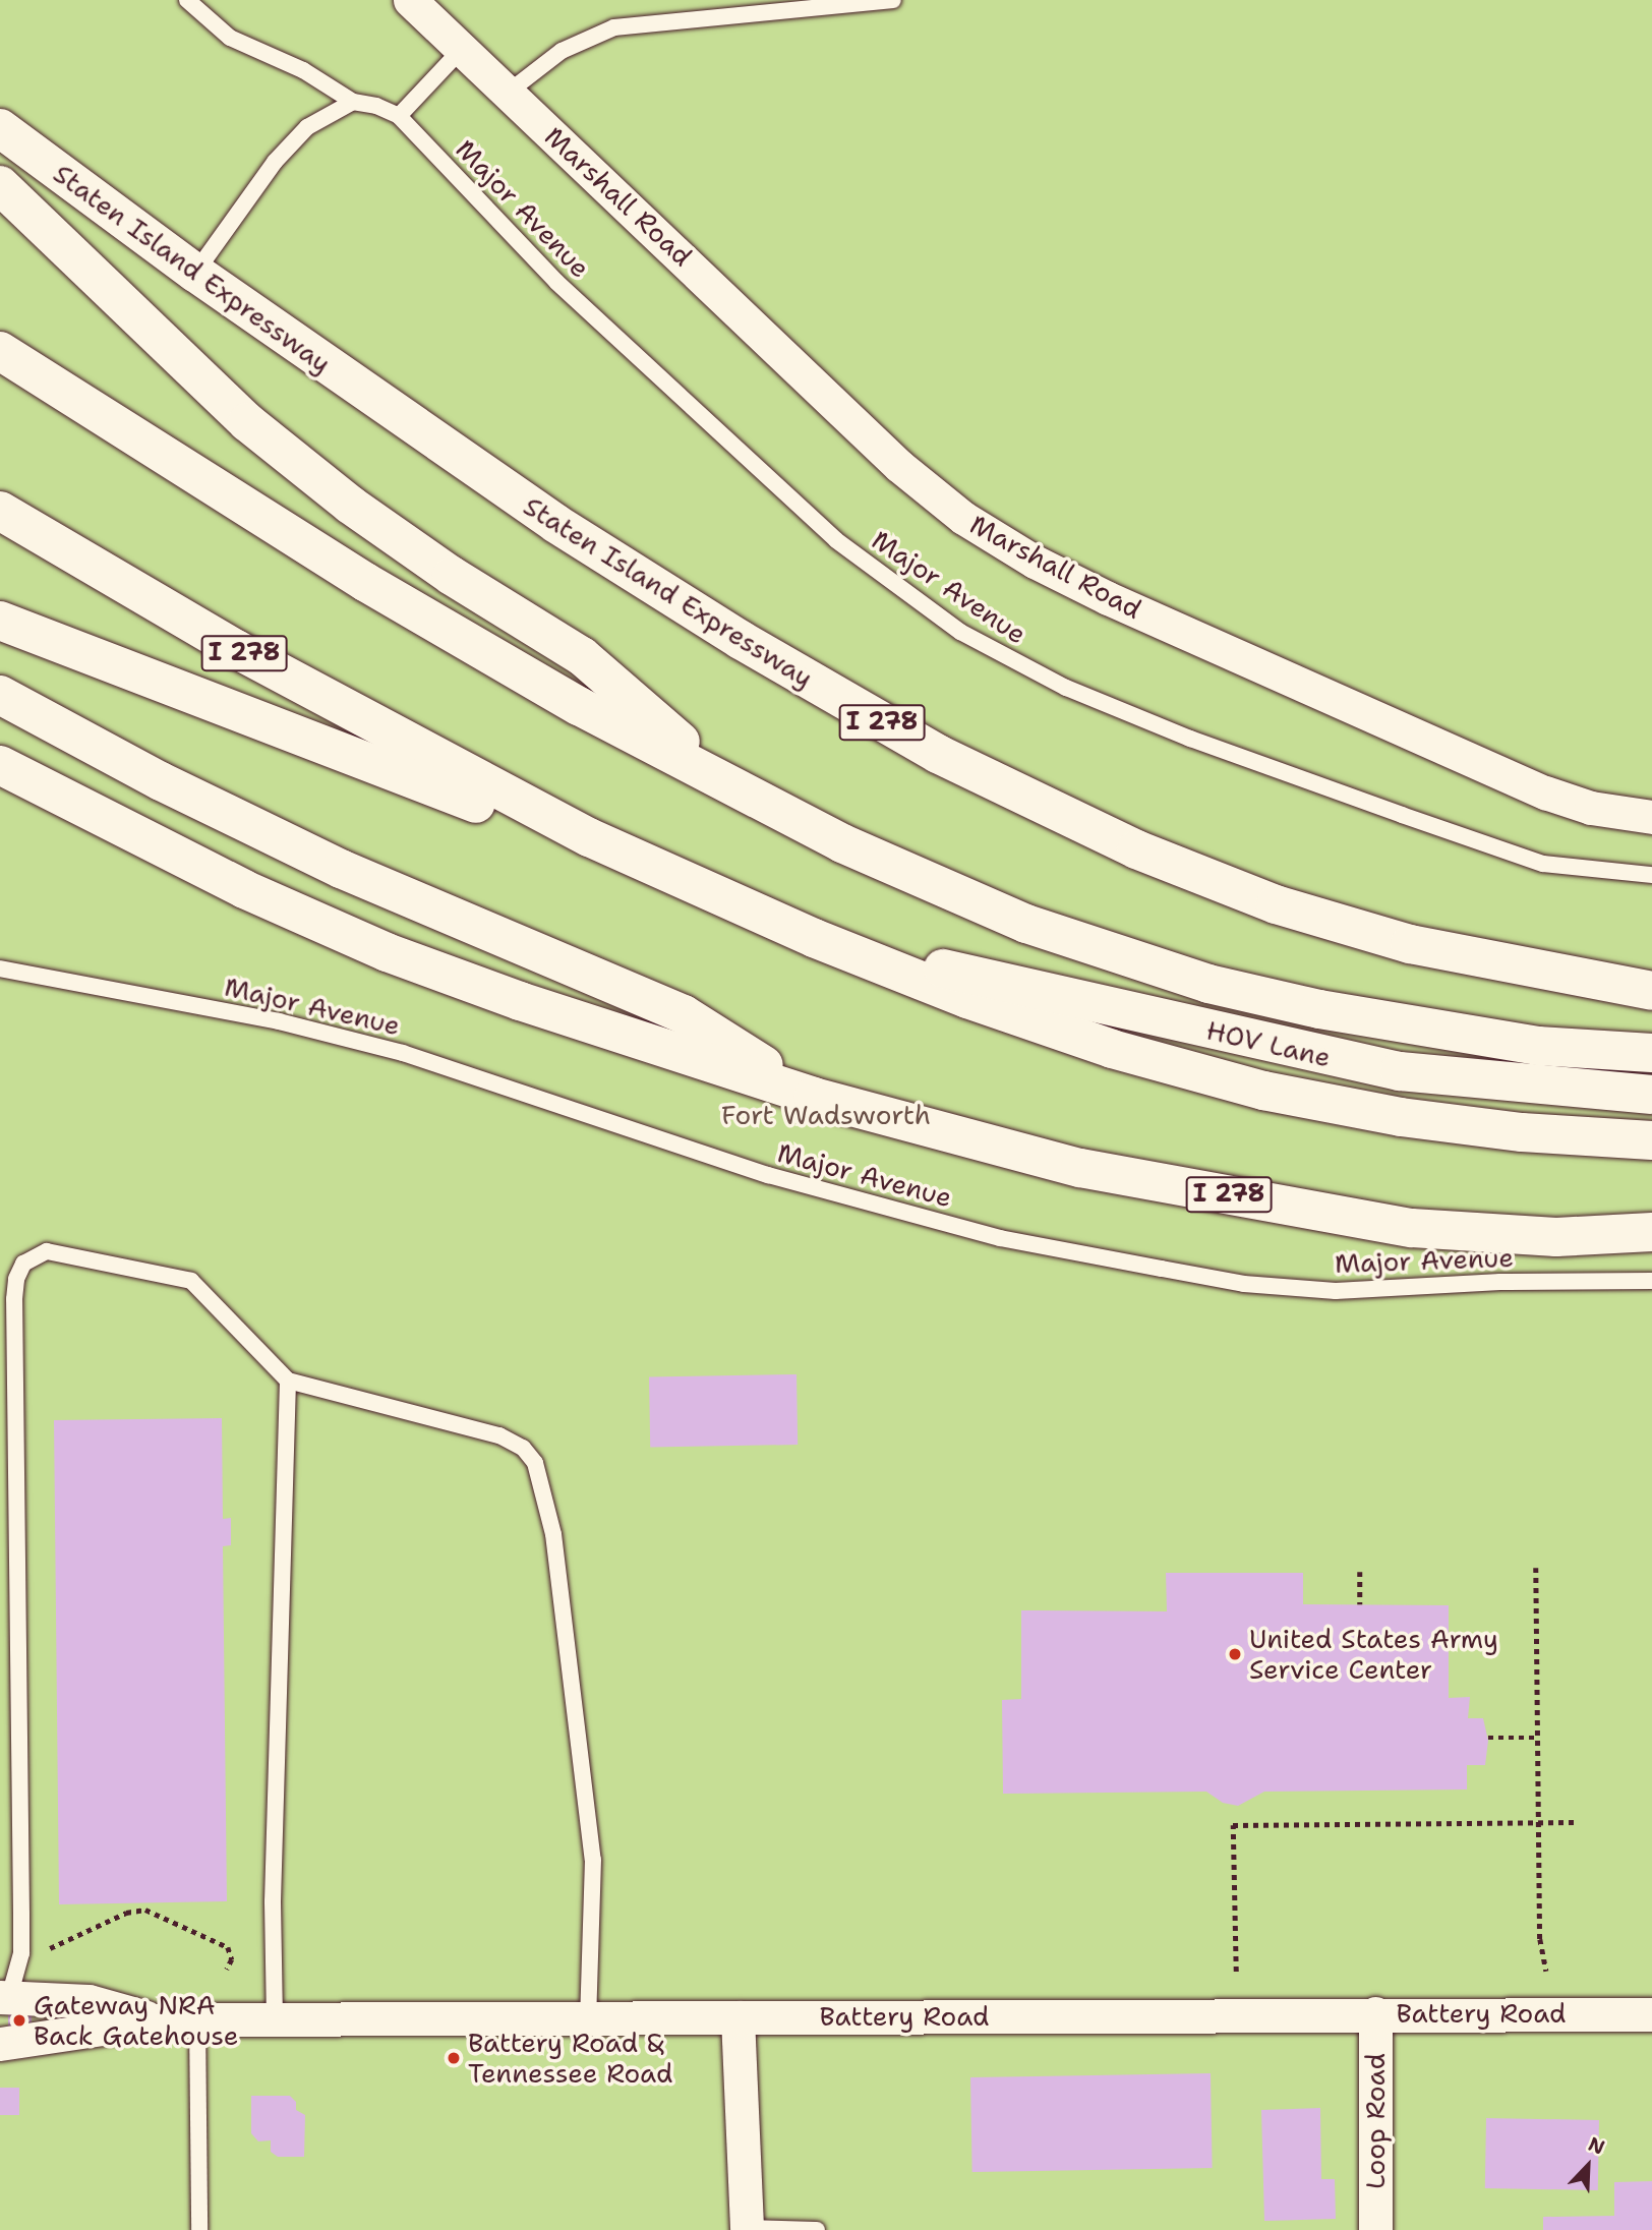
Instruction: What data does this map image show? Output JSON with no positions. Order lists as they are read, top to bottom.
{
  "streets": {
    "highway": ["Staten Island Expressway", "I 278", "HOV Lane"],
    "street": ["Marshall Road", "Battery Road", "Loop Road"],
    "lane": ["Major Avenue"]
  },
  "crossings": [
    ["Battery Road", "Loop Road"]
  ],
  "parks": ["Fort Wadsworth"],
  "places": ["United States Army Service Center", "Gateway NRA Back Gatehouse", "Battery Road & Tennessee Road"],
  "north": "top right"
}
